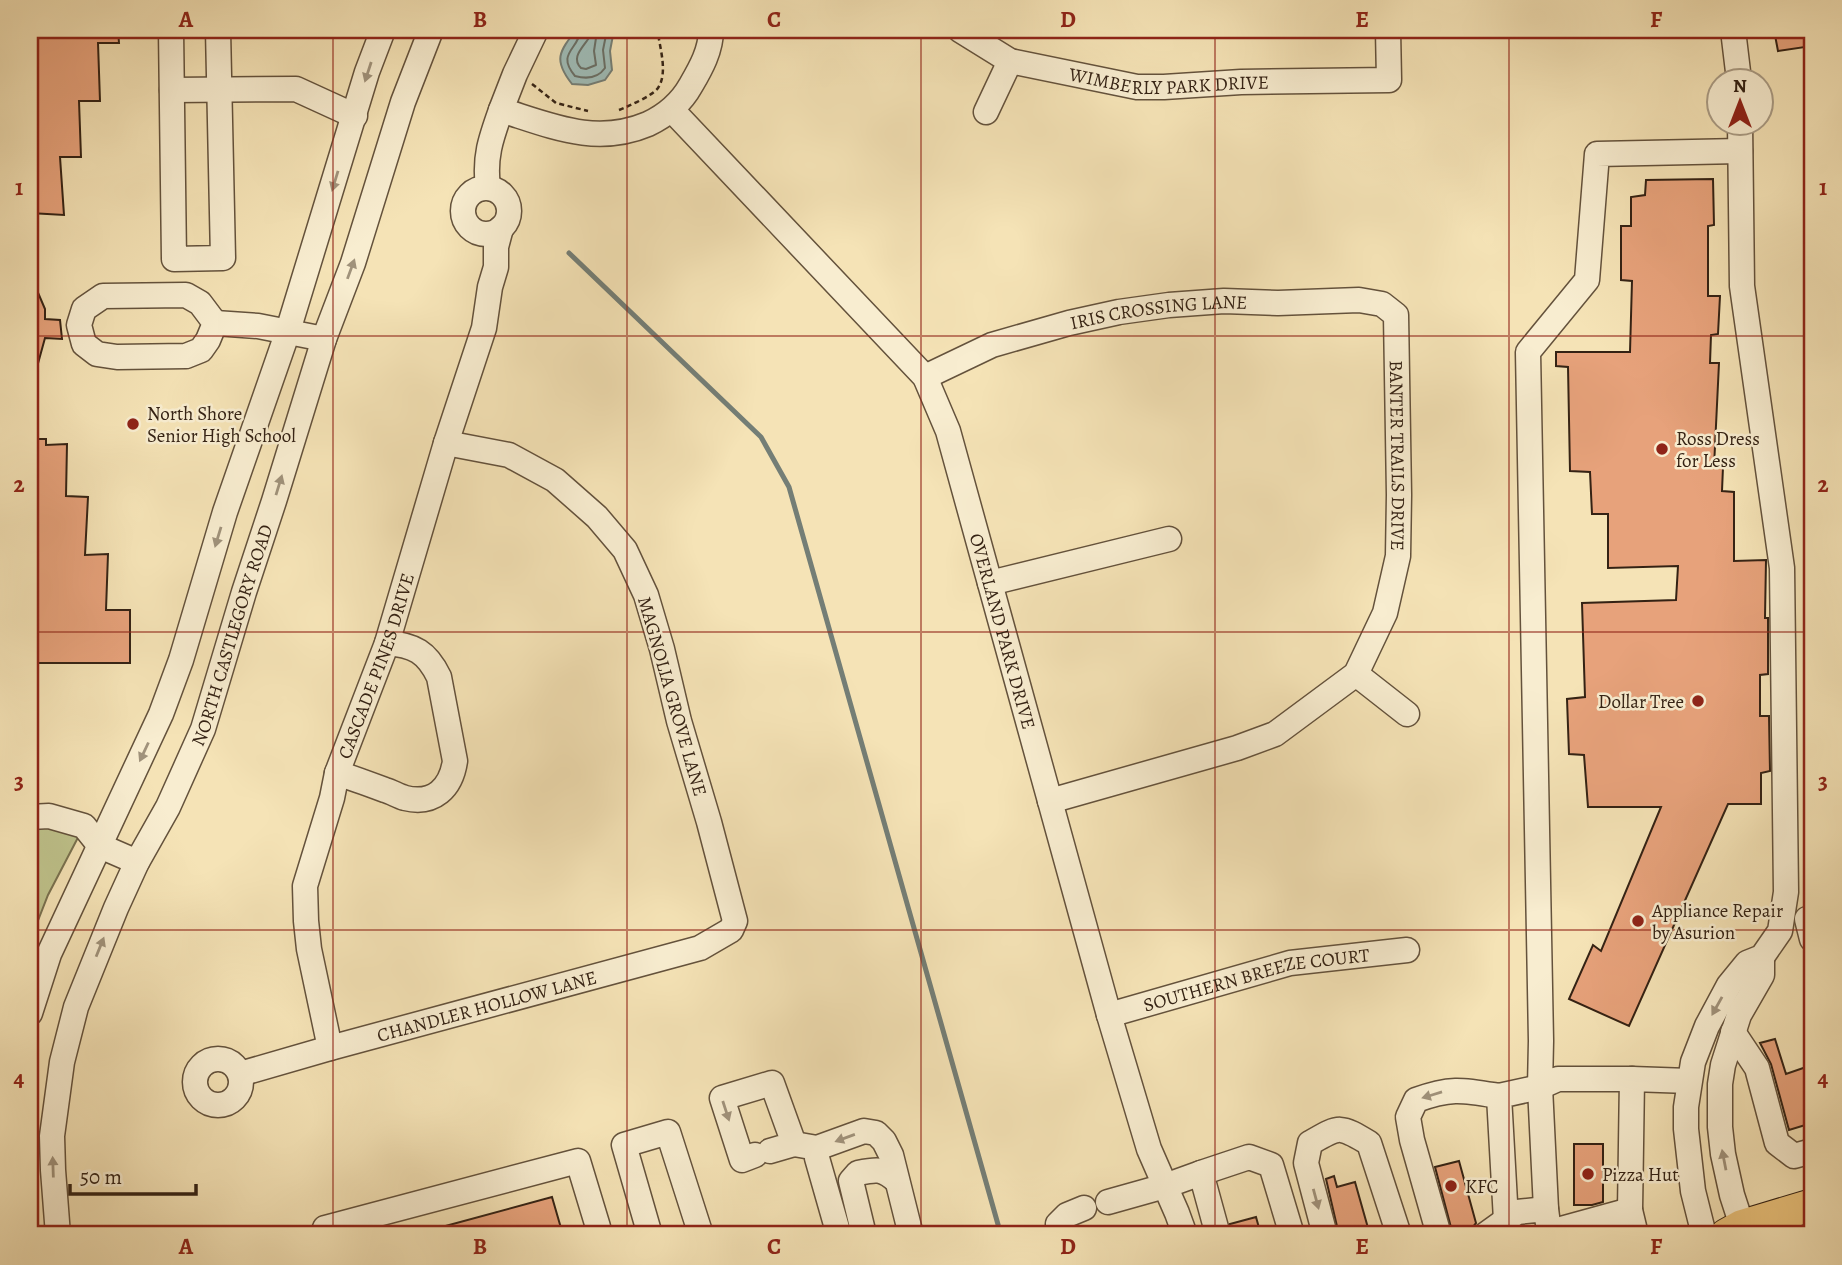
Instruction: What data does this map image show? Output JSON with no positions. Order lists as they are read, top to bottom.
{
  "streets": {
    "street": [
      "WIMBERLY PARK DRIVE",
      "IRIS CROSSING LANE",
      "BANTER TRAILS DRIVE",
      "OVERLAND PARK DRIVE",
      "NORTH CASTLEGORY ROAD",
      "CASCADE PINES DRIVE",
      "MAGNOLIA GROVE LANE",
      "SOUTHERN BREEZE COURT",
      "CHANDLER HOLLOW LANE"
    ]
  },
  "crossings": [
    ["IRIS CROSSING LANE", "BANTER TRAILS DRIVE"],
    ["IRIS CROSSING LANE", "OVERLAND PARK DRIVE"],
    ["BANTER TRAILS DRIVE", "OVERLAND PARK DRIVE"],
    ["OVERLAND PARK DRIVE", "SOUTHERN BREEZE COURT"],
    ["CASCADE PINES DRIVE", "MAGNOLIA GROVE LANE"],
    ["CASCADE PINES DRIVE", "CHANDLER HOLLOW LANE"],
    ["MAGNOLIA GROVE LANE", "CHANDLER HOLLOW LANE"]
  ],
  "places": [
    "North Shore Senior High School",
    "Ross Dress for Less",
    "Dollar Tree",
    "Appliance Repair by Asurion",
    "Pizza Hut",
    "KFC"
  ],
  "scale_bar": "50 m",
  "north": "top",
  "grid": {
    "columns": [
      "A",
      "B",
      "C",
      "D",
      "E",
      "F"
    ],
    "rows": [
      "1",
      "2",
      "3",
      "4"
    ]
  }
}
